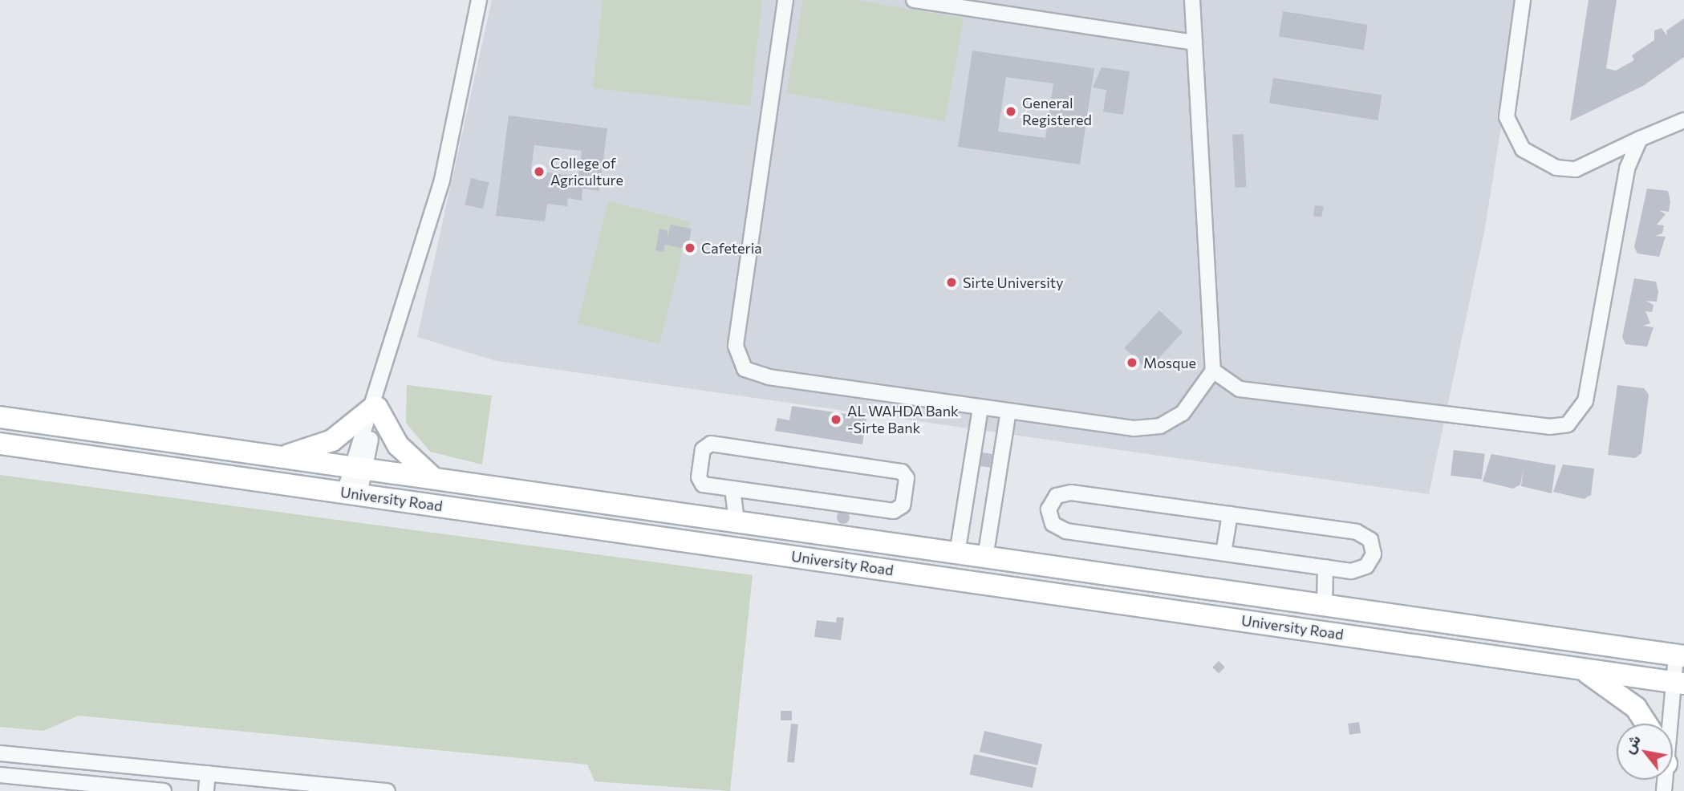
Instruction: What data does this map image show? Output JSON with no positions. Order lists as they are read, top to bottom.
{
  "streets": {
    "highway": ["University Road"]
  },
  "places": [
    "General Registered",
    "College of Agriculture",
    "Cafeteria",
    "Sirte University",
    "Mosque",
    "AL WAHDA Bank -Sirte Bank"
  ],
  "north": "top left"
}
